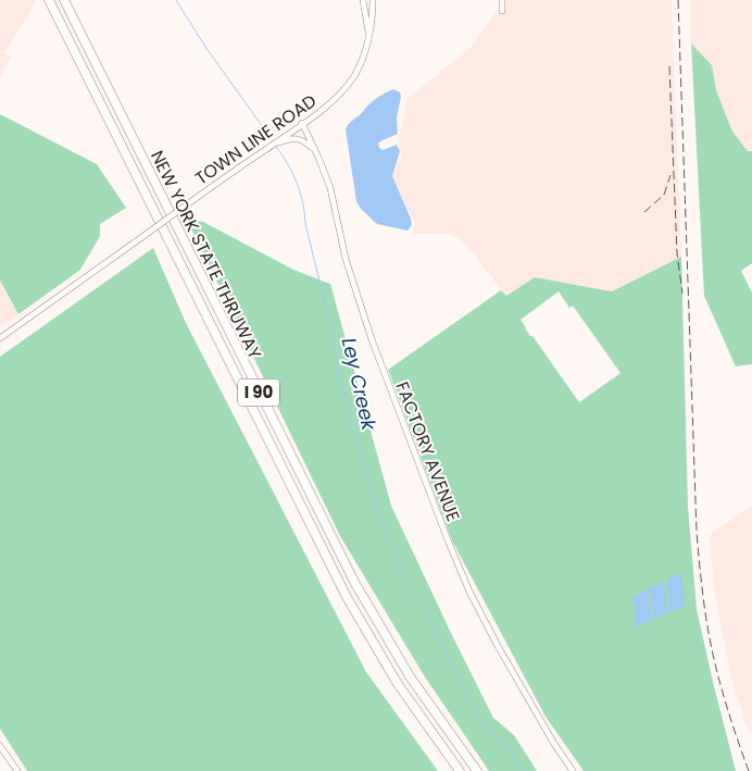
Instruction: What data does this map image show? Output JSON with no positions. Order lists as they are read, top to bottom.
{
  "streets": {
    "highway": ["NEW YORK STATE THRUWAY", "I 90"],
    "street": ["TOWN LINE ROAD", "FACTORY AVENUE"]
  },
  "crossings": [
    ["TOWN LINE ROAD", "FACTORY AVENUE"]
  ],
  "water": ["Ley Creek"]
}
